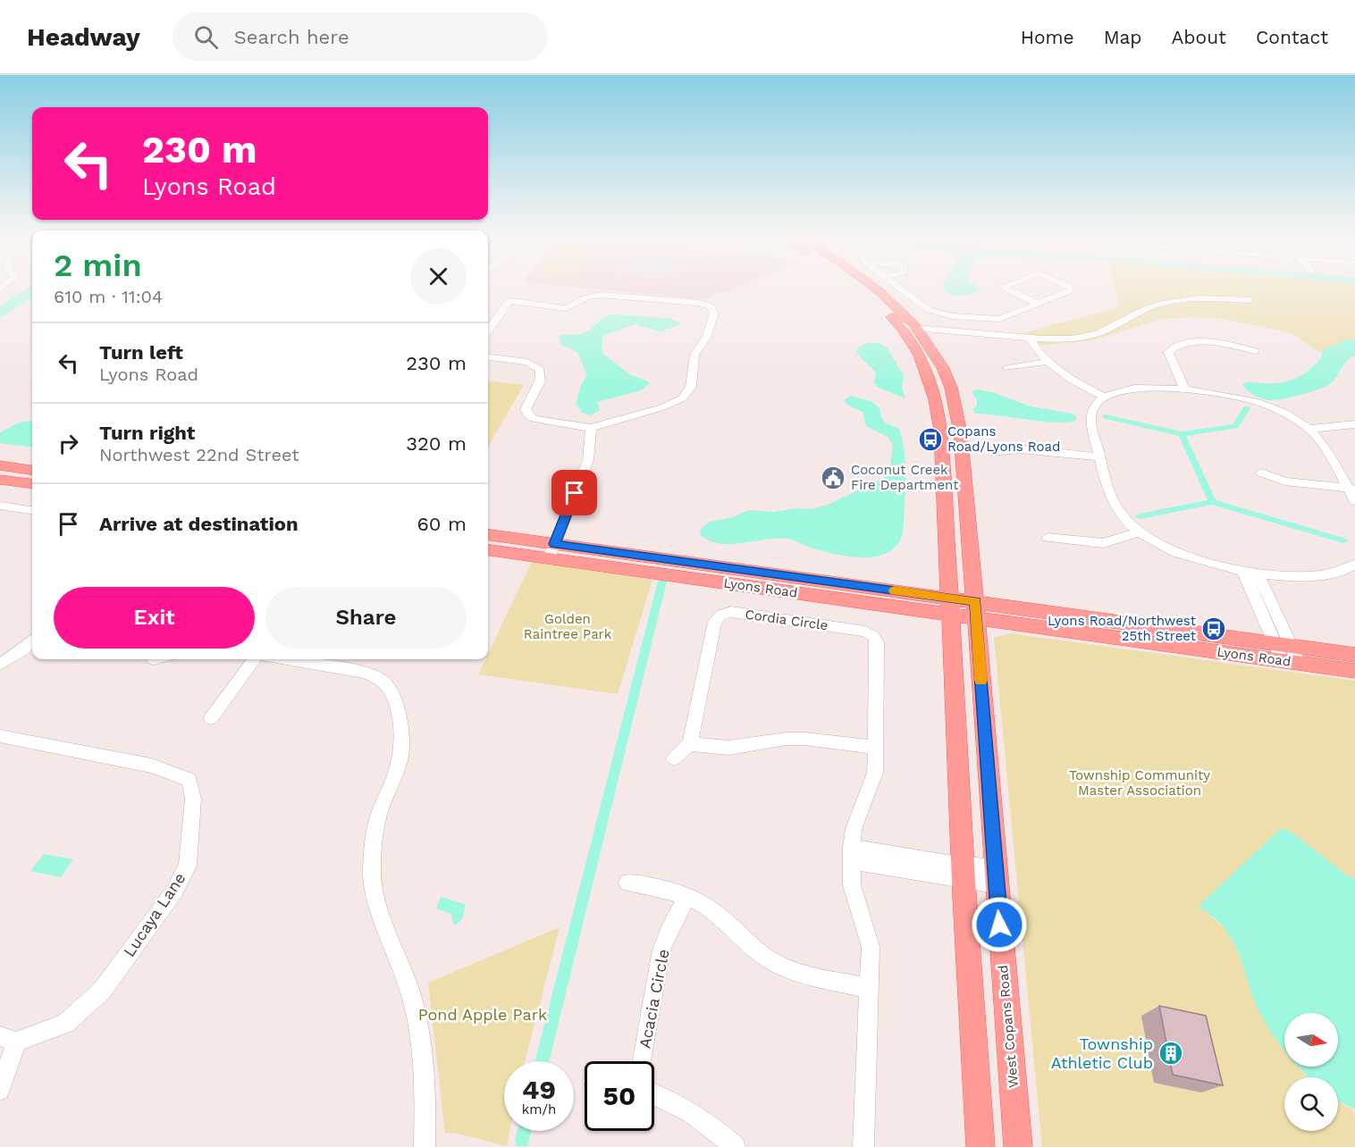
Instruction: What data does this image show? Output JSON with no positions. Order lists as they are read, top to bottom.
{
  "streets": {
    "main road": ["Lyons Road", "West Copans Road"],
    "street": ["Cordia Circle", "Lucaya Lane", "Acacia Circle"]
  },
  "crossings": [
    ["Lyons Road", "West Copans Road"]
  ],
  "parks": ["Golden Raintree Park", "Township Community Master Association", "Pond Apple Park"],
  "places": {
    "bus stop": ["Copans Road/Lyons Road", "Lyons Road/Northwest 25th Street"],
    "public building": ["Coconut Creek Fire Department"],
    "building": ["Township Athletic Club"]
  },
  "north": "right",
  "page": {
    "header": "Headway",
    "search": "Search here",
    "nav": [
      "Home",
      "Map",
      "About",
      "Contact"
    ],
    "turn": ["230 m", "Lyons Road"],
    "heading": ["2 min", "610 m · 11:04"],
    "list": [
      {
        "name": "Turn left",
        "note": "Lyons Road",
        "value": "230 m"
      },
      {
        "name": "Turn right",
        "note": "Northwest 22nd Street",
        "value": "320 m"
      },
      {
        "name": "Arrive at destination",
        "value": "60 m"
      }
    ],
    "buttons": ["Exit", "Share"],
    "speed": "49 km/h",
    "limit": "50"
  }
}
